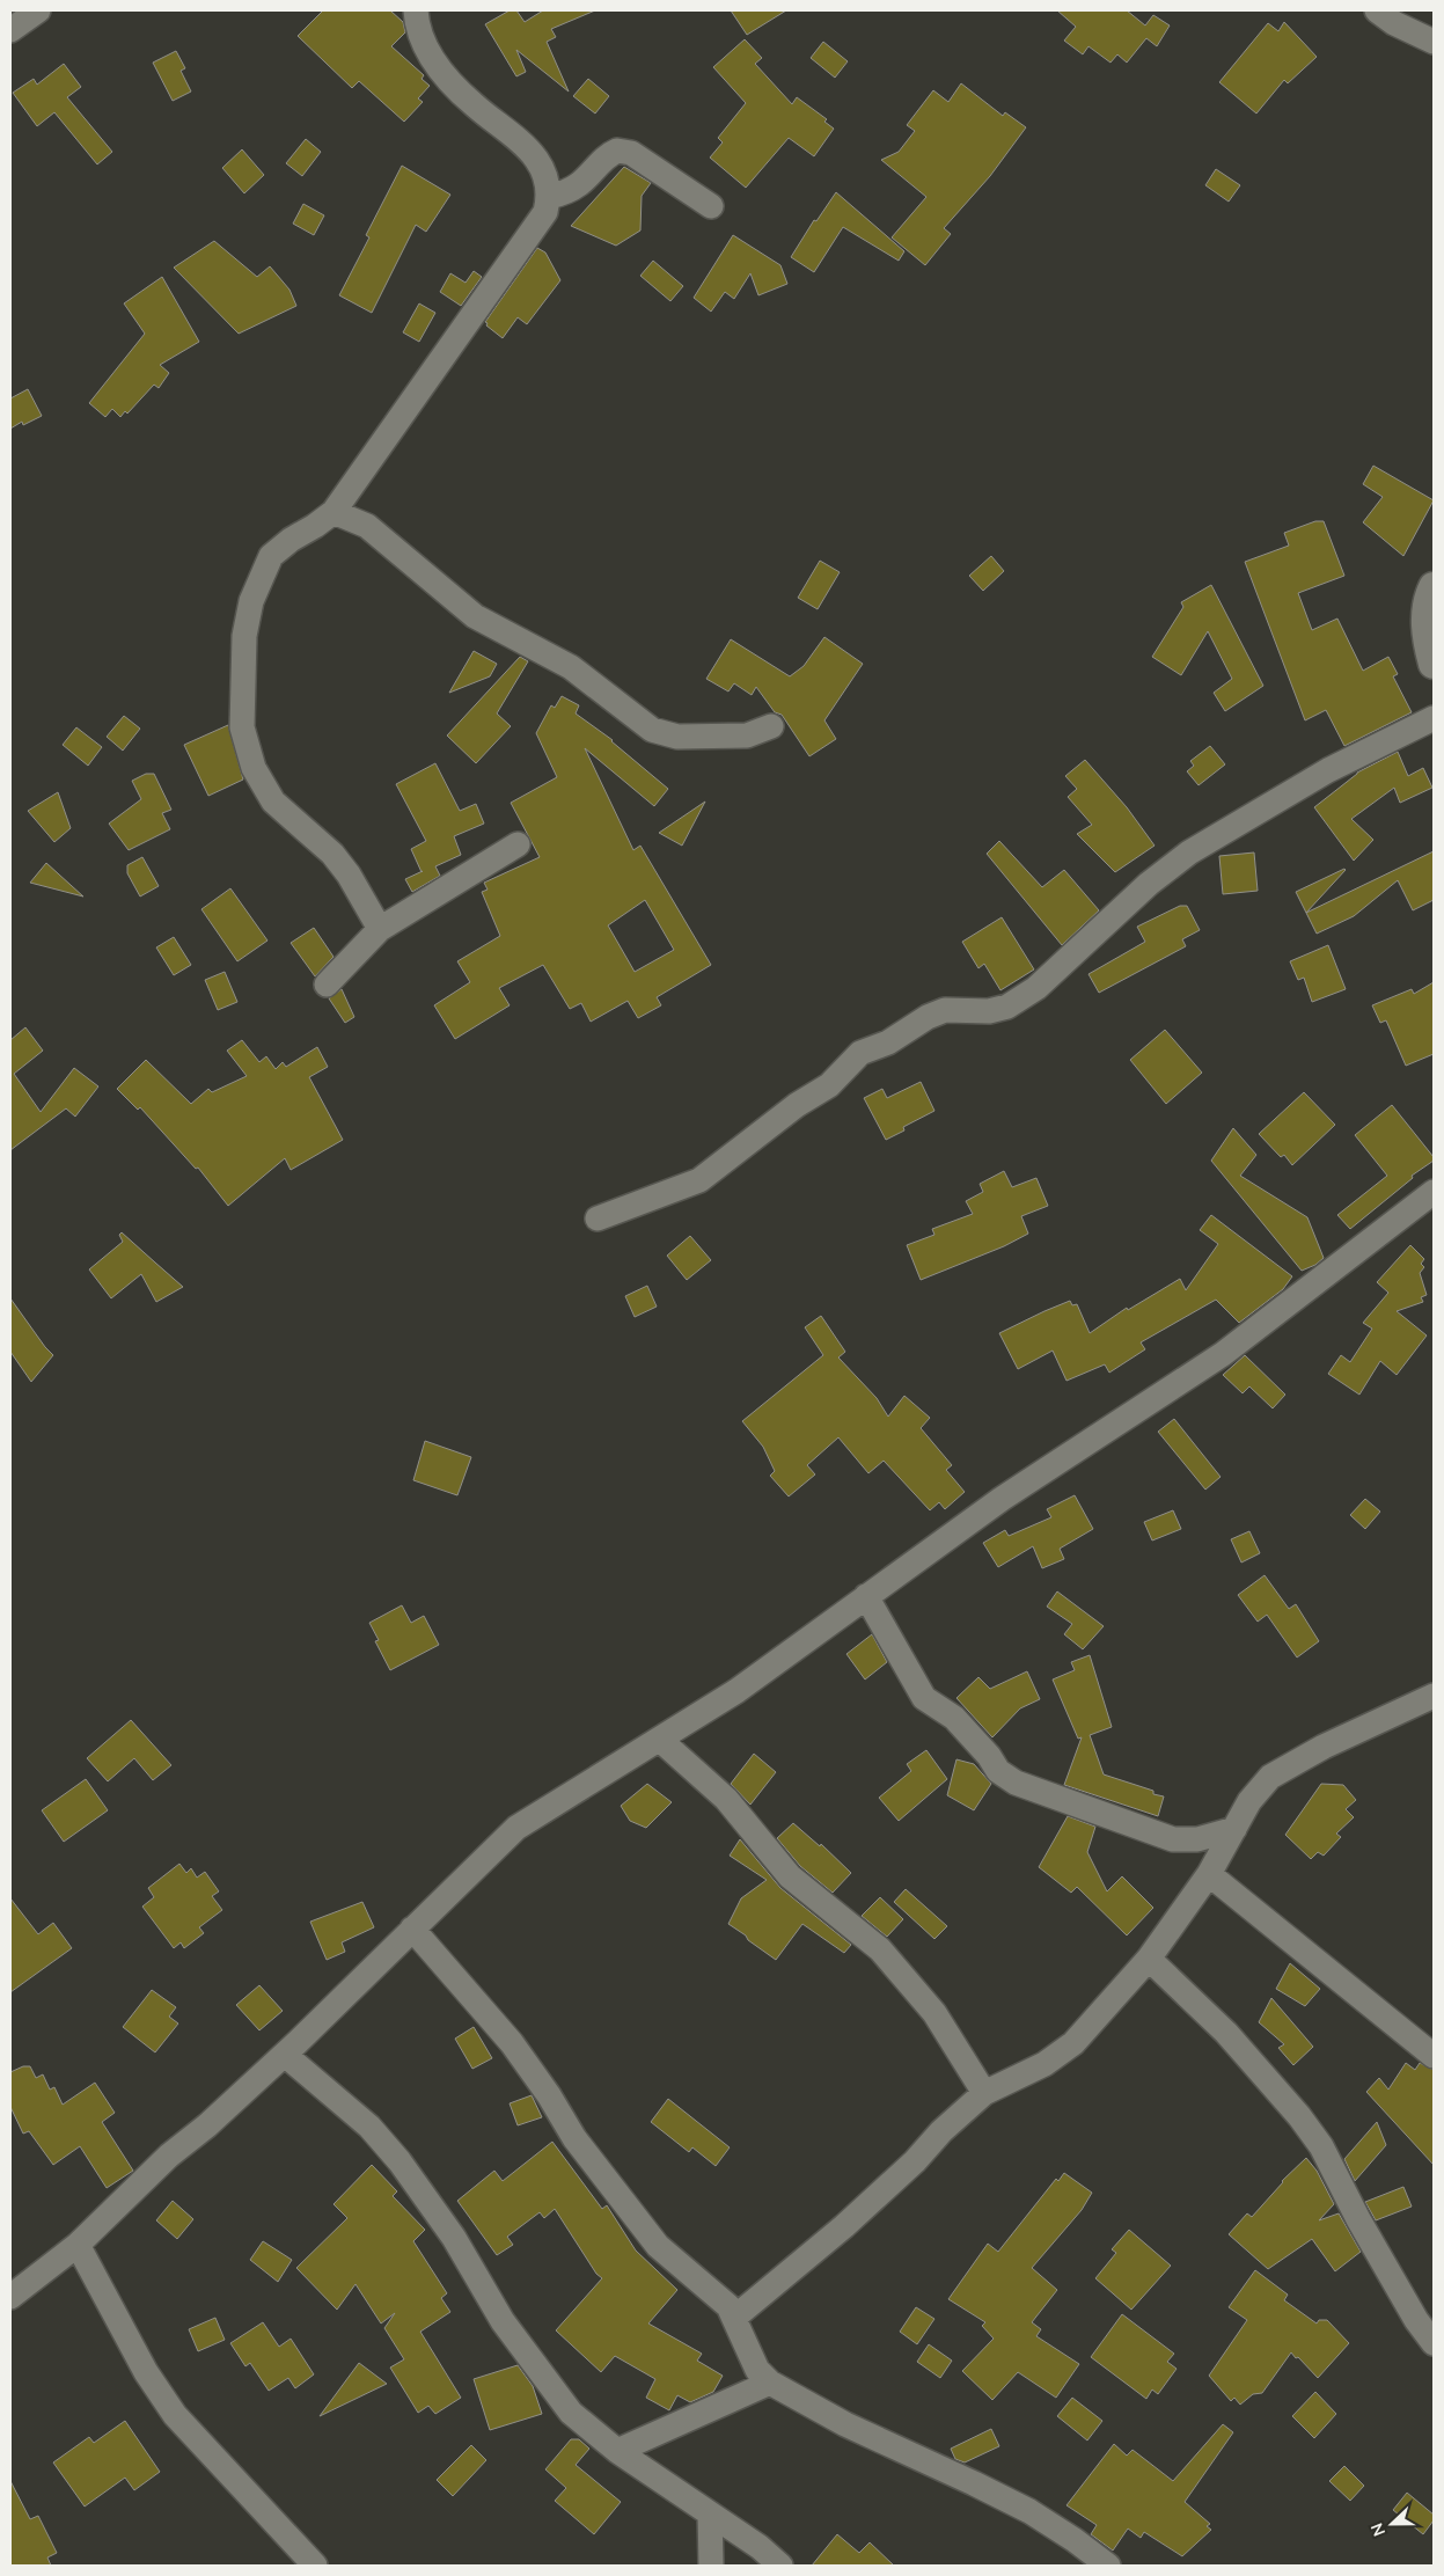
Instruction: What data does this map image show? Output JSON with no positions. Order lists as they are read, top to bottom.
{
  "north": "left"
}
